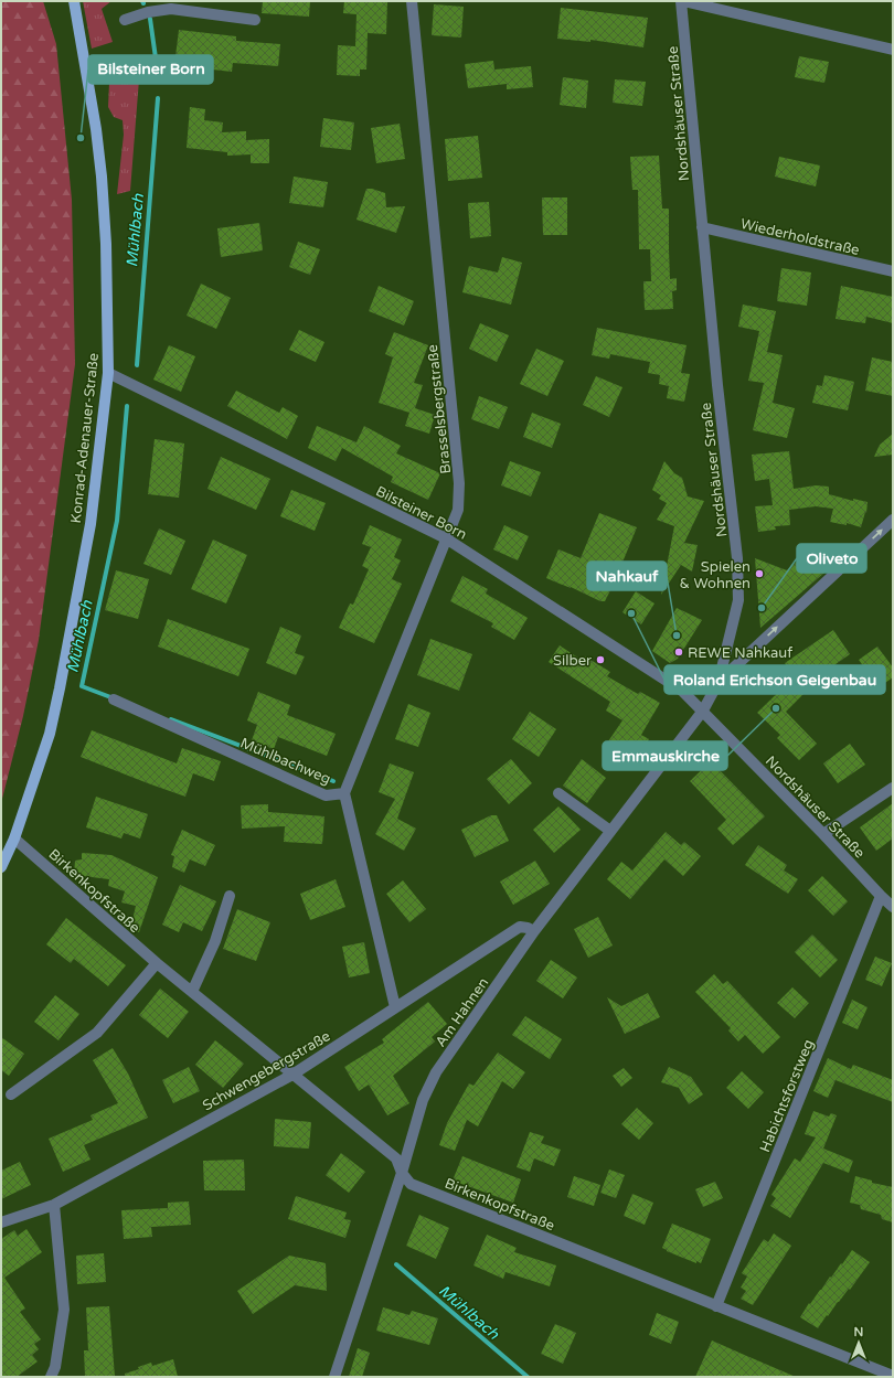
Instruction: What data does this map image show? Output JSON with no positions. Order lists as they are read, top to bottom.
{
  "streets": {
    "main road": ["Konrad-Adenauer-Straße"],
    "street": [
      "Nordshäuser Straße",
      "Wiederholdstraße",
      "Brasselsbergstraße",
      "Bilsteiner Born",
      "Mühlbachweg",
      "Birkenkopfstraße",
      "Am Hahnen",
      "Schwengebergstraße",
      "Habichtsforstweg"
    ]
  },
  "crossings": [
    ["Nordshäuser Straße", "Wiederholdstraße"],
    ["Nordshäuser Straße", "Bilsteiner Born"],
    ["Nordshäuser Straße", "Am Hahnen"],
    ["Nordshäuser Straße", "Habichtsforstweg"],
    ["Brasselsbergstraße", "Bilsteiner Born"],
    ["Brasselsbergstraße", "Mühlbachweg"],
    ["Konrad-Adenauer-Straße", "Bilsteiner Born"],
    ["Konrad-Adenauer-Straße", "Birkenkopfstraße"],
    ["Bilsteiner Born", "Am Hahnen"],
    ["Mühlbachweg", "Schwengebergstraße"],
    ["Birkenkopfstraße", "Am Hahnen"],
    ["Birkenkopfstraße", "Schwengebergstraße"],
    ["Birkenkopfstraße", "Habichtsforstweg"],
    ["Am Hahnen", "Schwengebergstraße"]
  ],
  "water": ["Mühlbach"],
  "places": [
    "Bilsteiner Born",
    "Spielen & Wohnen",
    "Oliveto",
    "Roland Erichson Geigenbau",
    "Nahkauf",
    "REWE Nahkauf",
    "Silber",
    "Emmauskirche"
  ],
  "north": "top"
}
